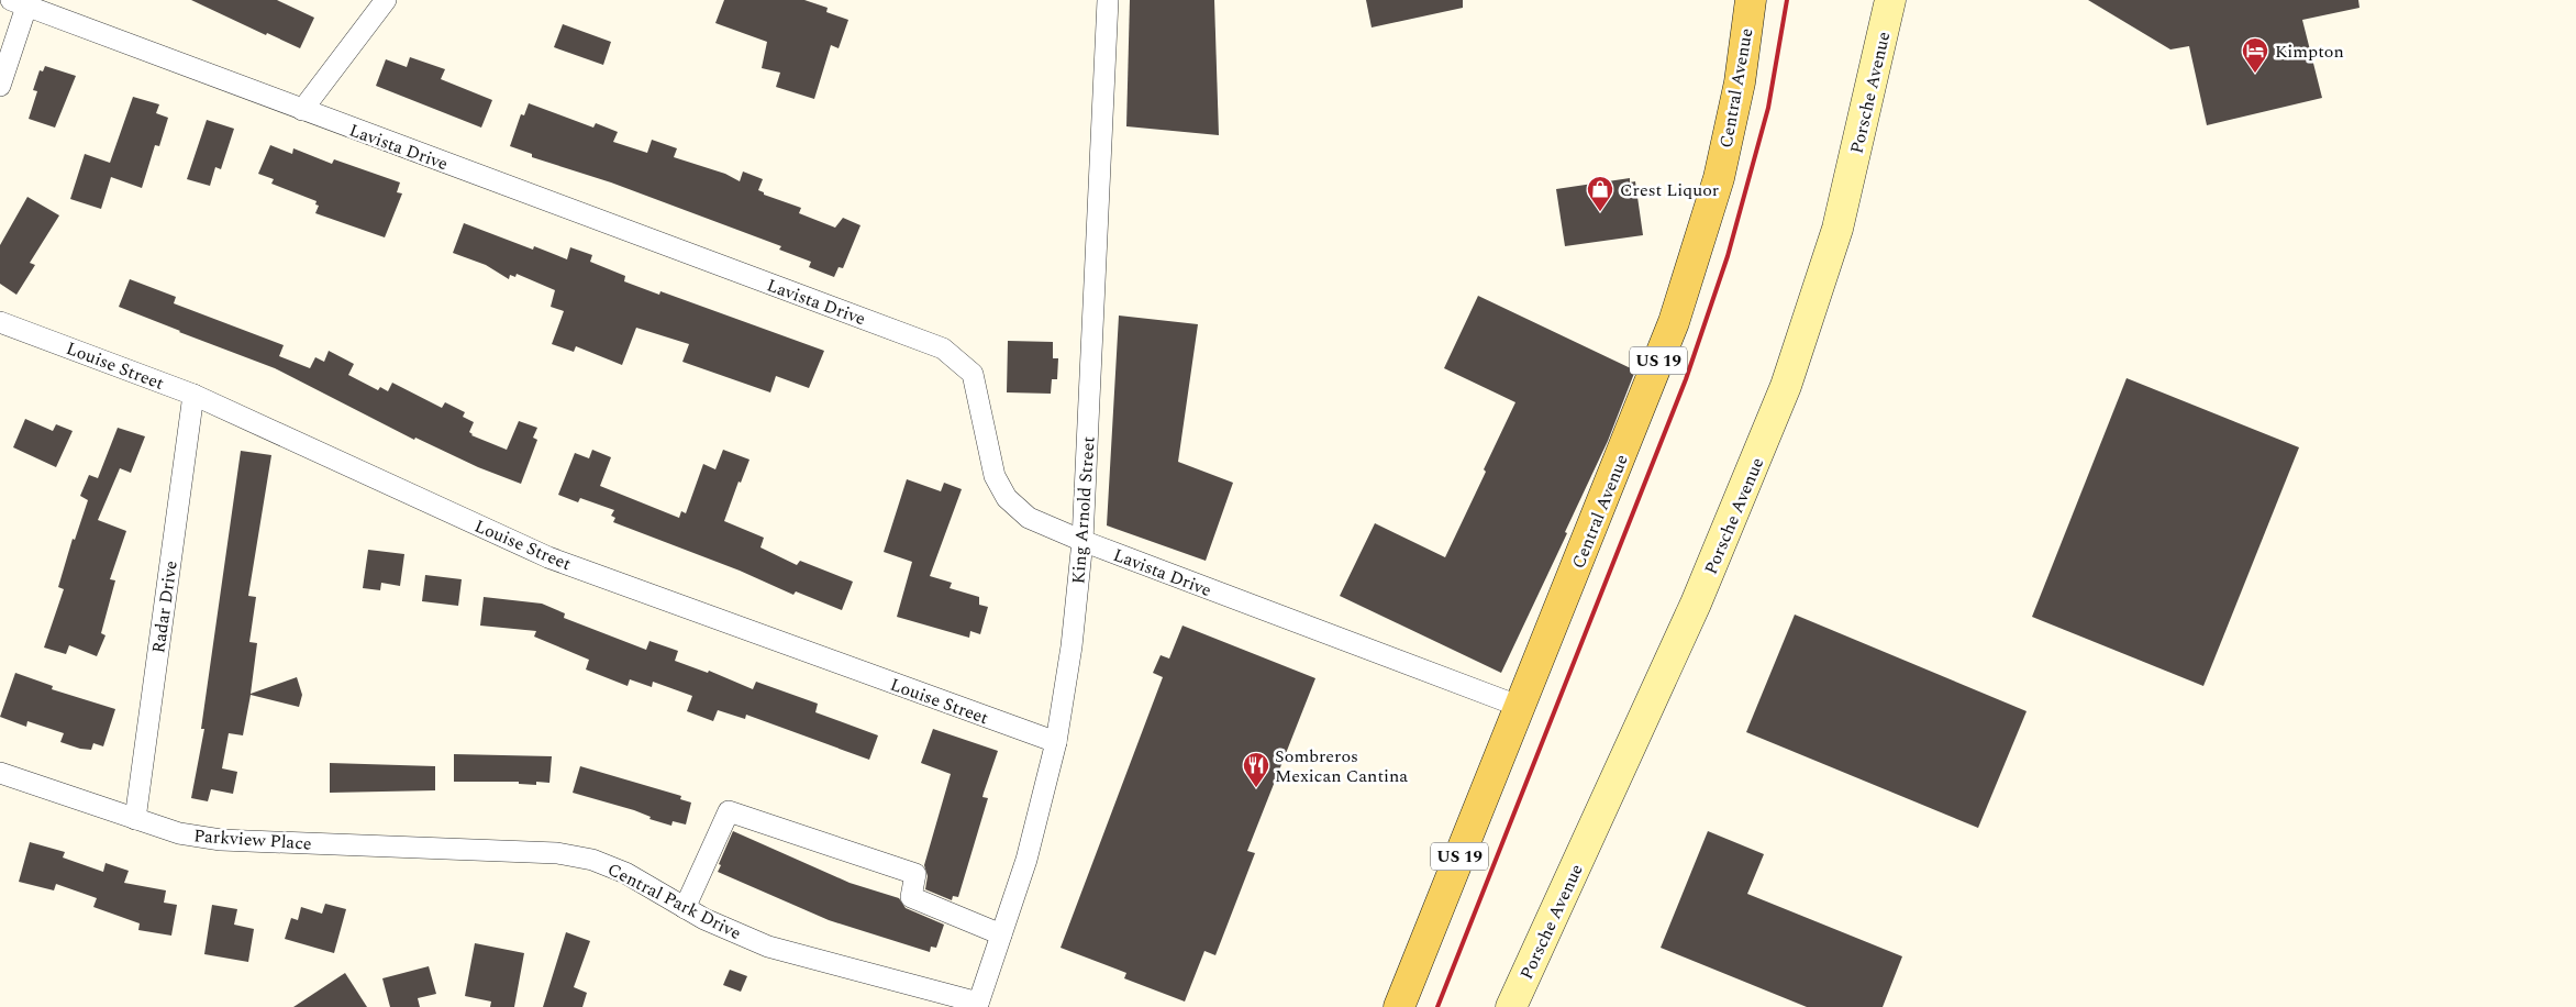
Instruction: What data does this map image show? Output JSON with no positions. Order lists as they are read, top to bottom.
{
  "streets": {
    "main road": ["Central Avenue", "US 19"],
    "street": [
      "Porsche Avenue",
      "Lavista Drive",
      "Louise Street",
      "King Arnold Street",
      "Radar Drive",
      "Parkview Place",
      "Central Park Drive"
    ]
  },
  "crossings": [
    ["Central Avenue", "Lavista Drive"],
    ["Lavista Drive", "King Arnold Street"],
    ["Louise Street", "King Arnold Street"],
    ["Louise Street", "Radar Drive"],
    ["King Arnold Street", "Central Park Drive"],
    ["Radar Drive", "Parkview Place"],
    ["Parkview Place", "Central Park Drive"]
  ],
  "places": {
    "hotel": ["Kimpton"],
    "shop": ["Crest Liquor"],
    "restaurant": ["Sombreros Mexican Cantina"]
  }
}
